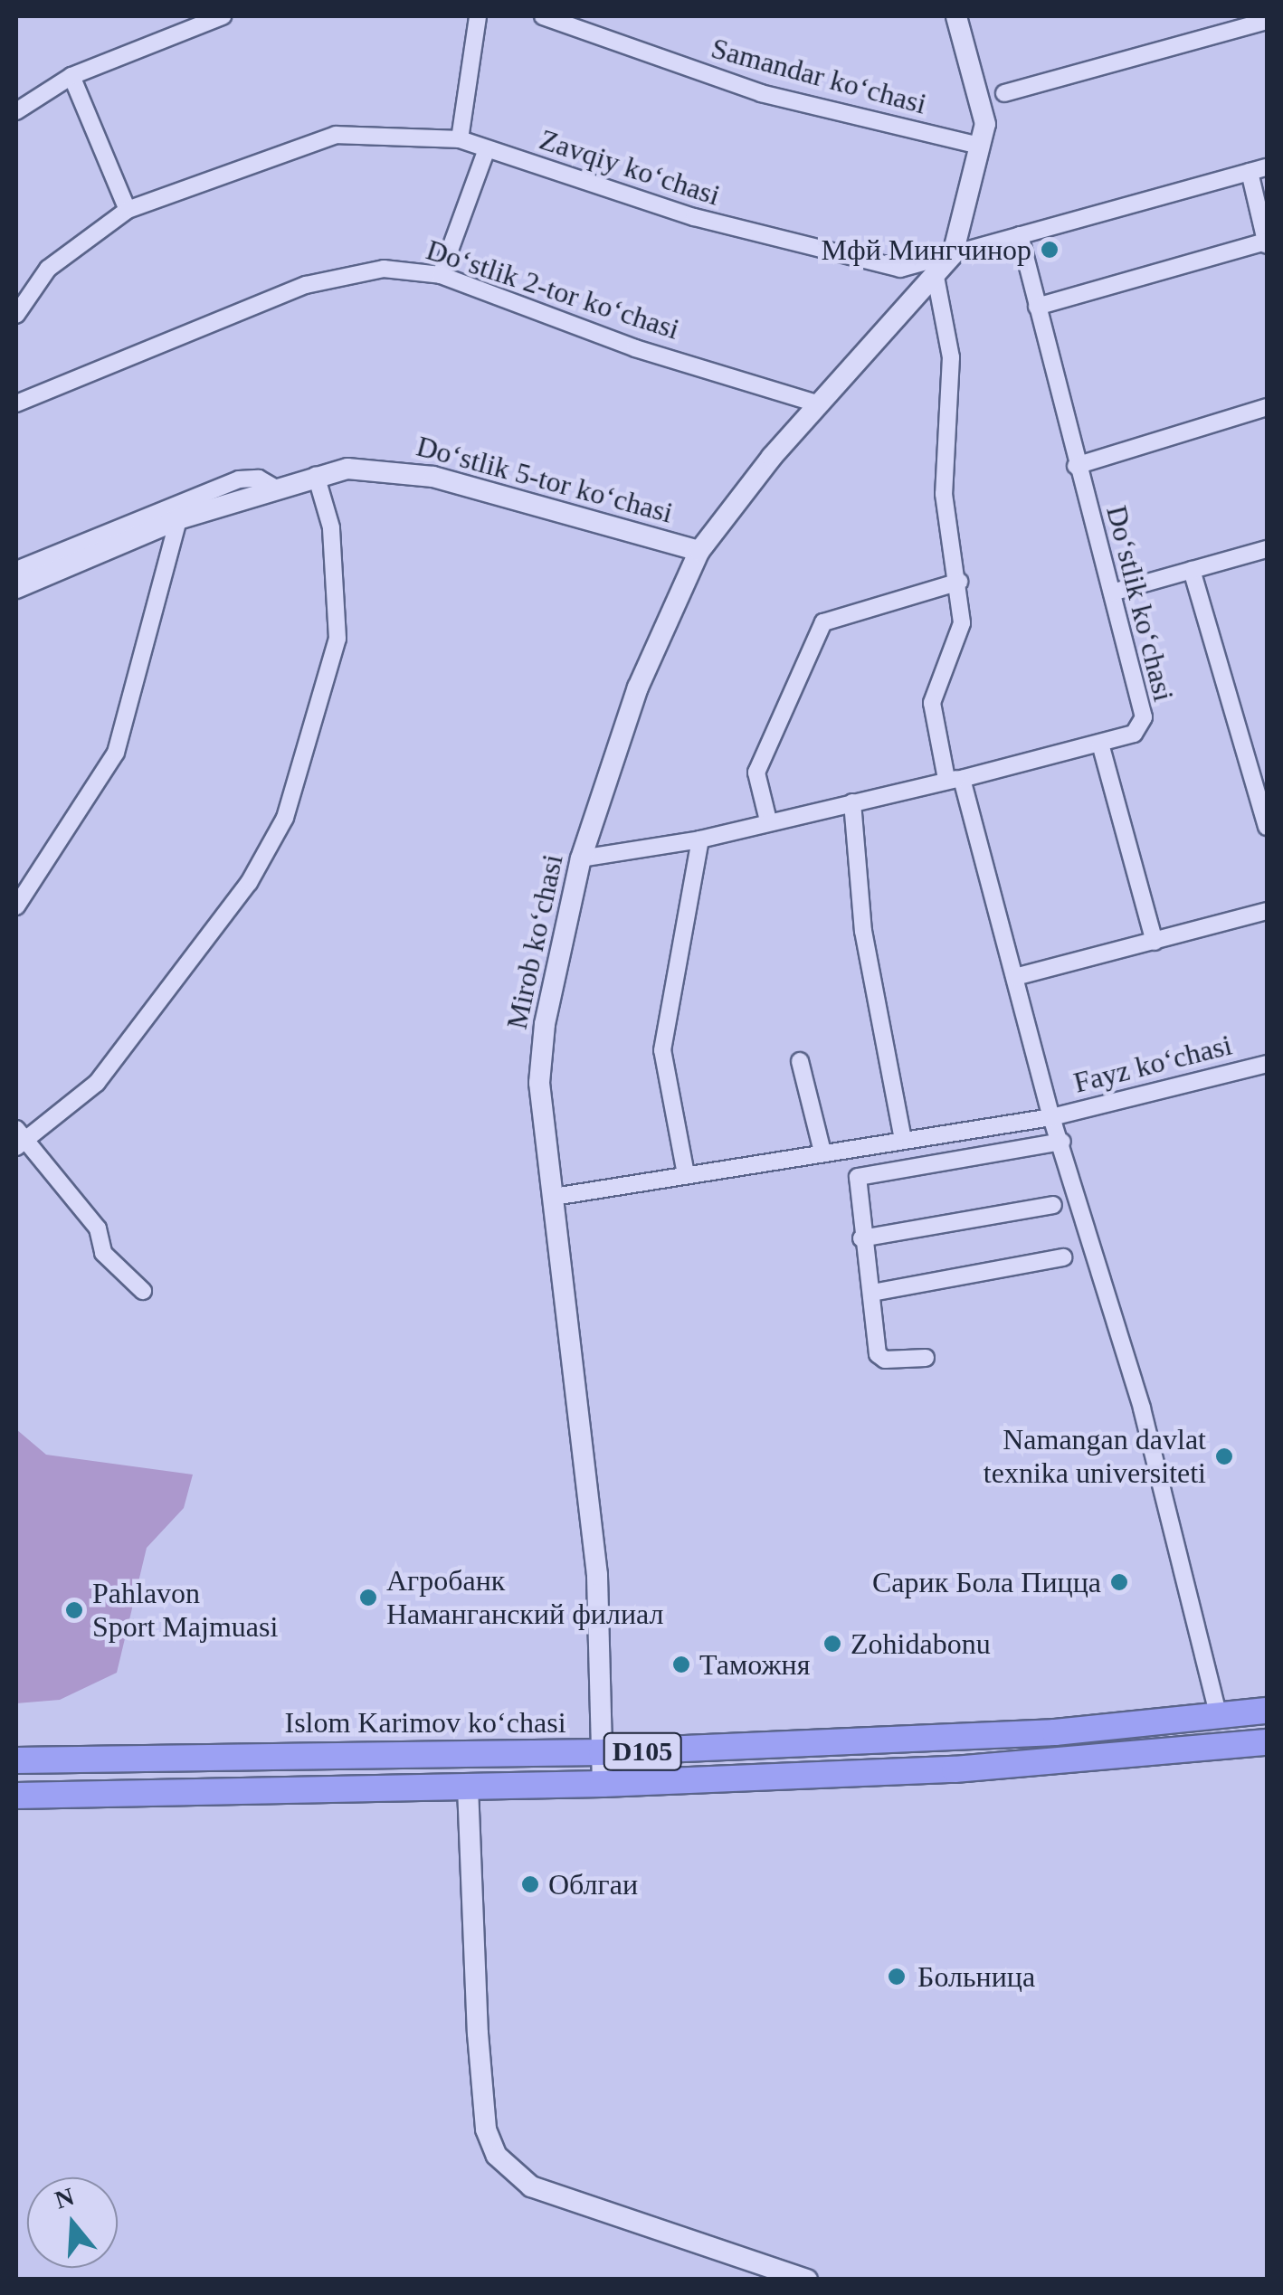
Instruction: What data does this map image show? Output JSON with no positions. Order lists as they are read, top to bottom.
{
  "streets": {
    "main road": ["Islom Karimov koʻchasi", "D105"],
    "street": [
      "Samandar ko‘chasi",
      "Zavqiy koʻchasi",
      "Doʻstlik 2-tor koʻchasi",
      "Doʻstlik 5-tor koʻchasi",
      "Doʻstlik koʻchasi",
      "Mirob koʻchasi",
      "Fayz koʻchasi"
    ]
  },
  "crossings": [
    ["Zavqiy koʻchasi", "Doʻstlik koʻchasi"],
    ["Zavqiy koʻchasi", "Mirob koʻchasi"],
    ["Doʻstlik 2-tor koʻchasi", "Mirob koʻchasi"],
    ["Doʻstlik 5-tor koʻchasi", "Mirob koʻchasi"],
    ["Doʻstlik koʻchasi", "Mirob koʻchasi"],
    ["Mirob koʻchasi", "Fayz koʻchasi"],
    ["Mirob koʻchasi", "Islom Karimov koʻchasi"],
    ["Mirob koʻchasi", "D105"]
  ],
  "places": [
    "Мфй Мингчинор",
    "Namangan davlat texnika universiteti",
    "Сарик Бола Пицца",
    "Агробанк Наманганский филиал",
    "Pahlavon Sport Majmuasi",
    "Zohidabonu",
    "Таможня",
    "Облгаи",
    "Больница"
  ],
  "north": "top"
}
